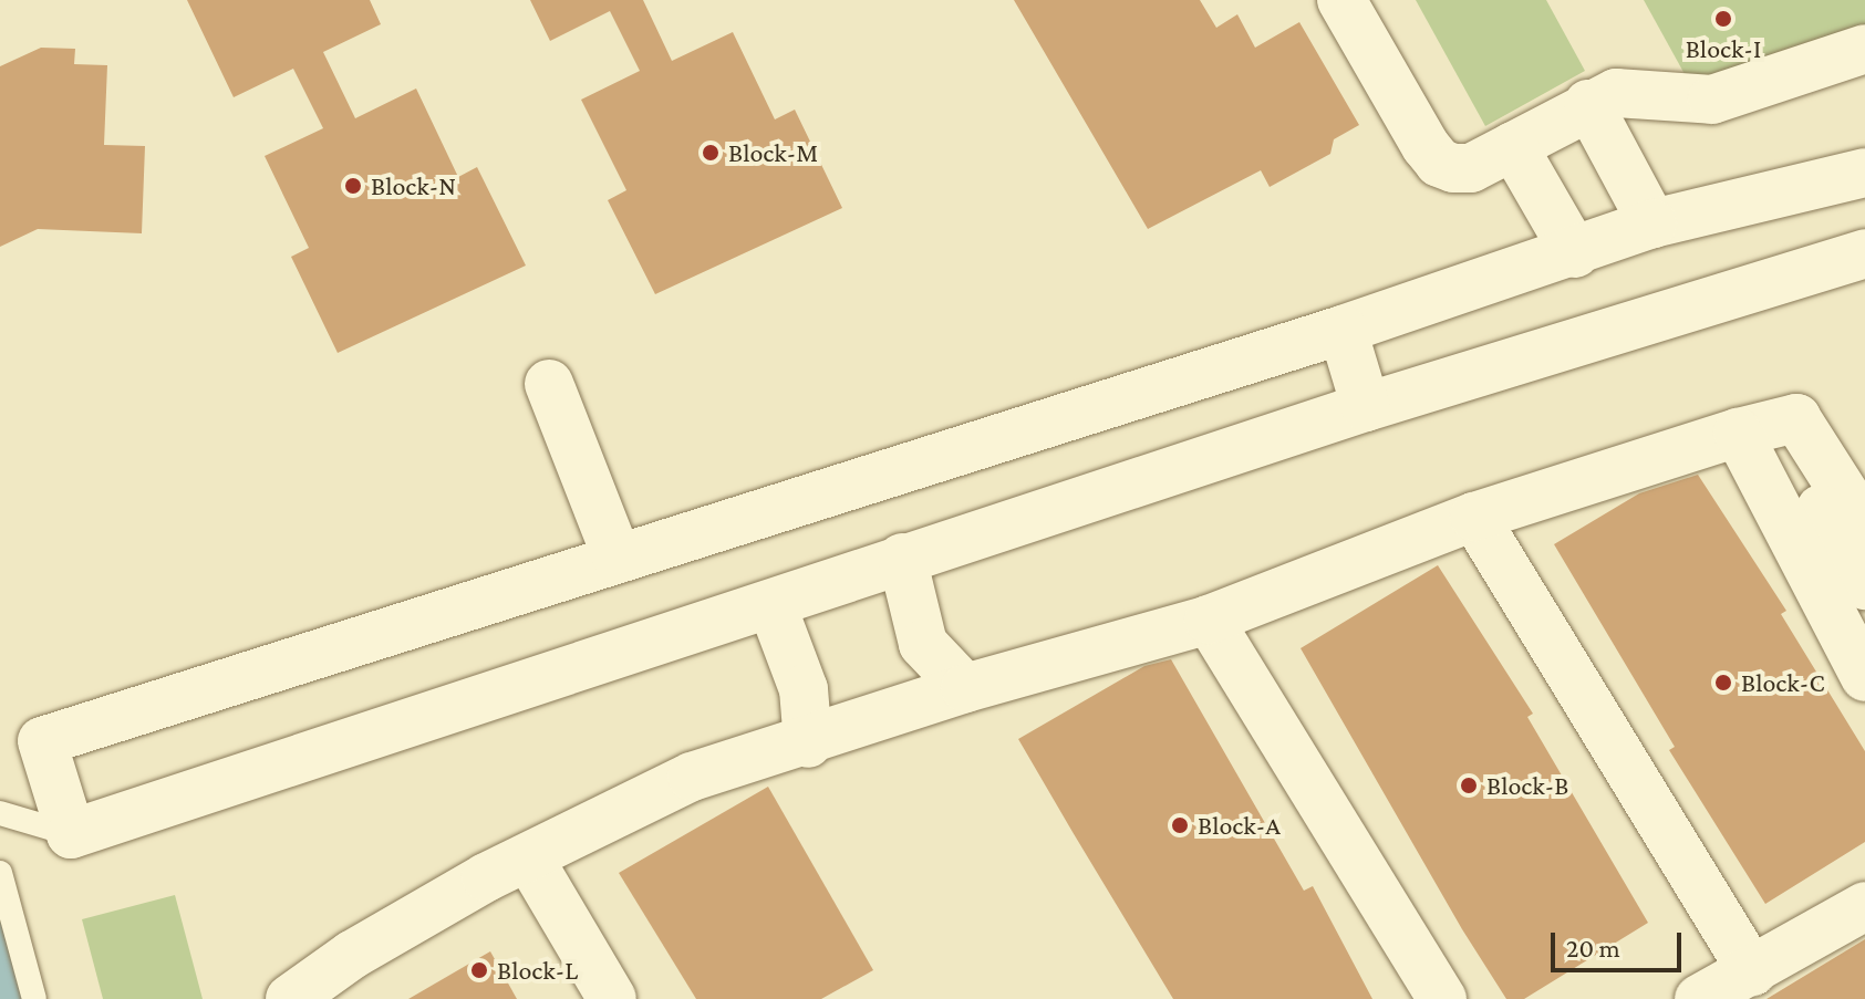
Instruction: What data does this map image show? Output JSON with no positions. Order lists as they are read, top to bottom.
{
  "places": [
    "Block-I",
    "Block-M",
    "Block-N",
    "Block-C",
    "Block-B",
    "Block-A",
    "Block-L"
  ],
  "scale_bar": "20 m"
}
